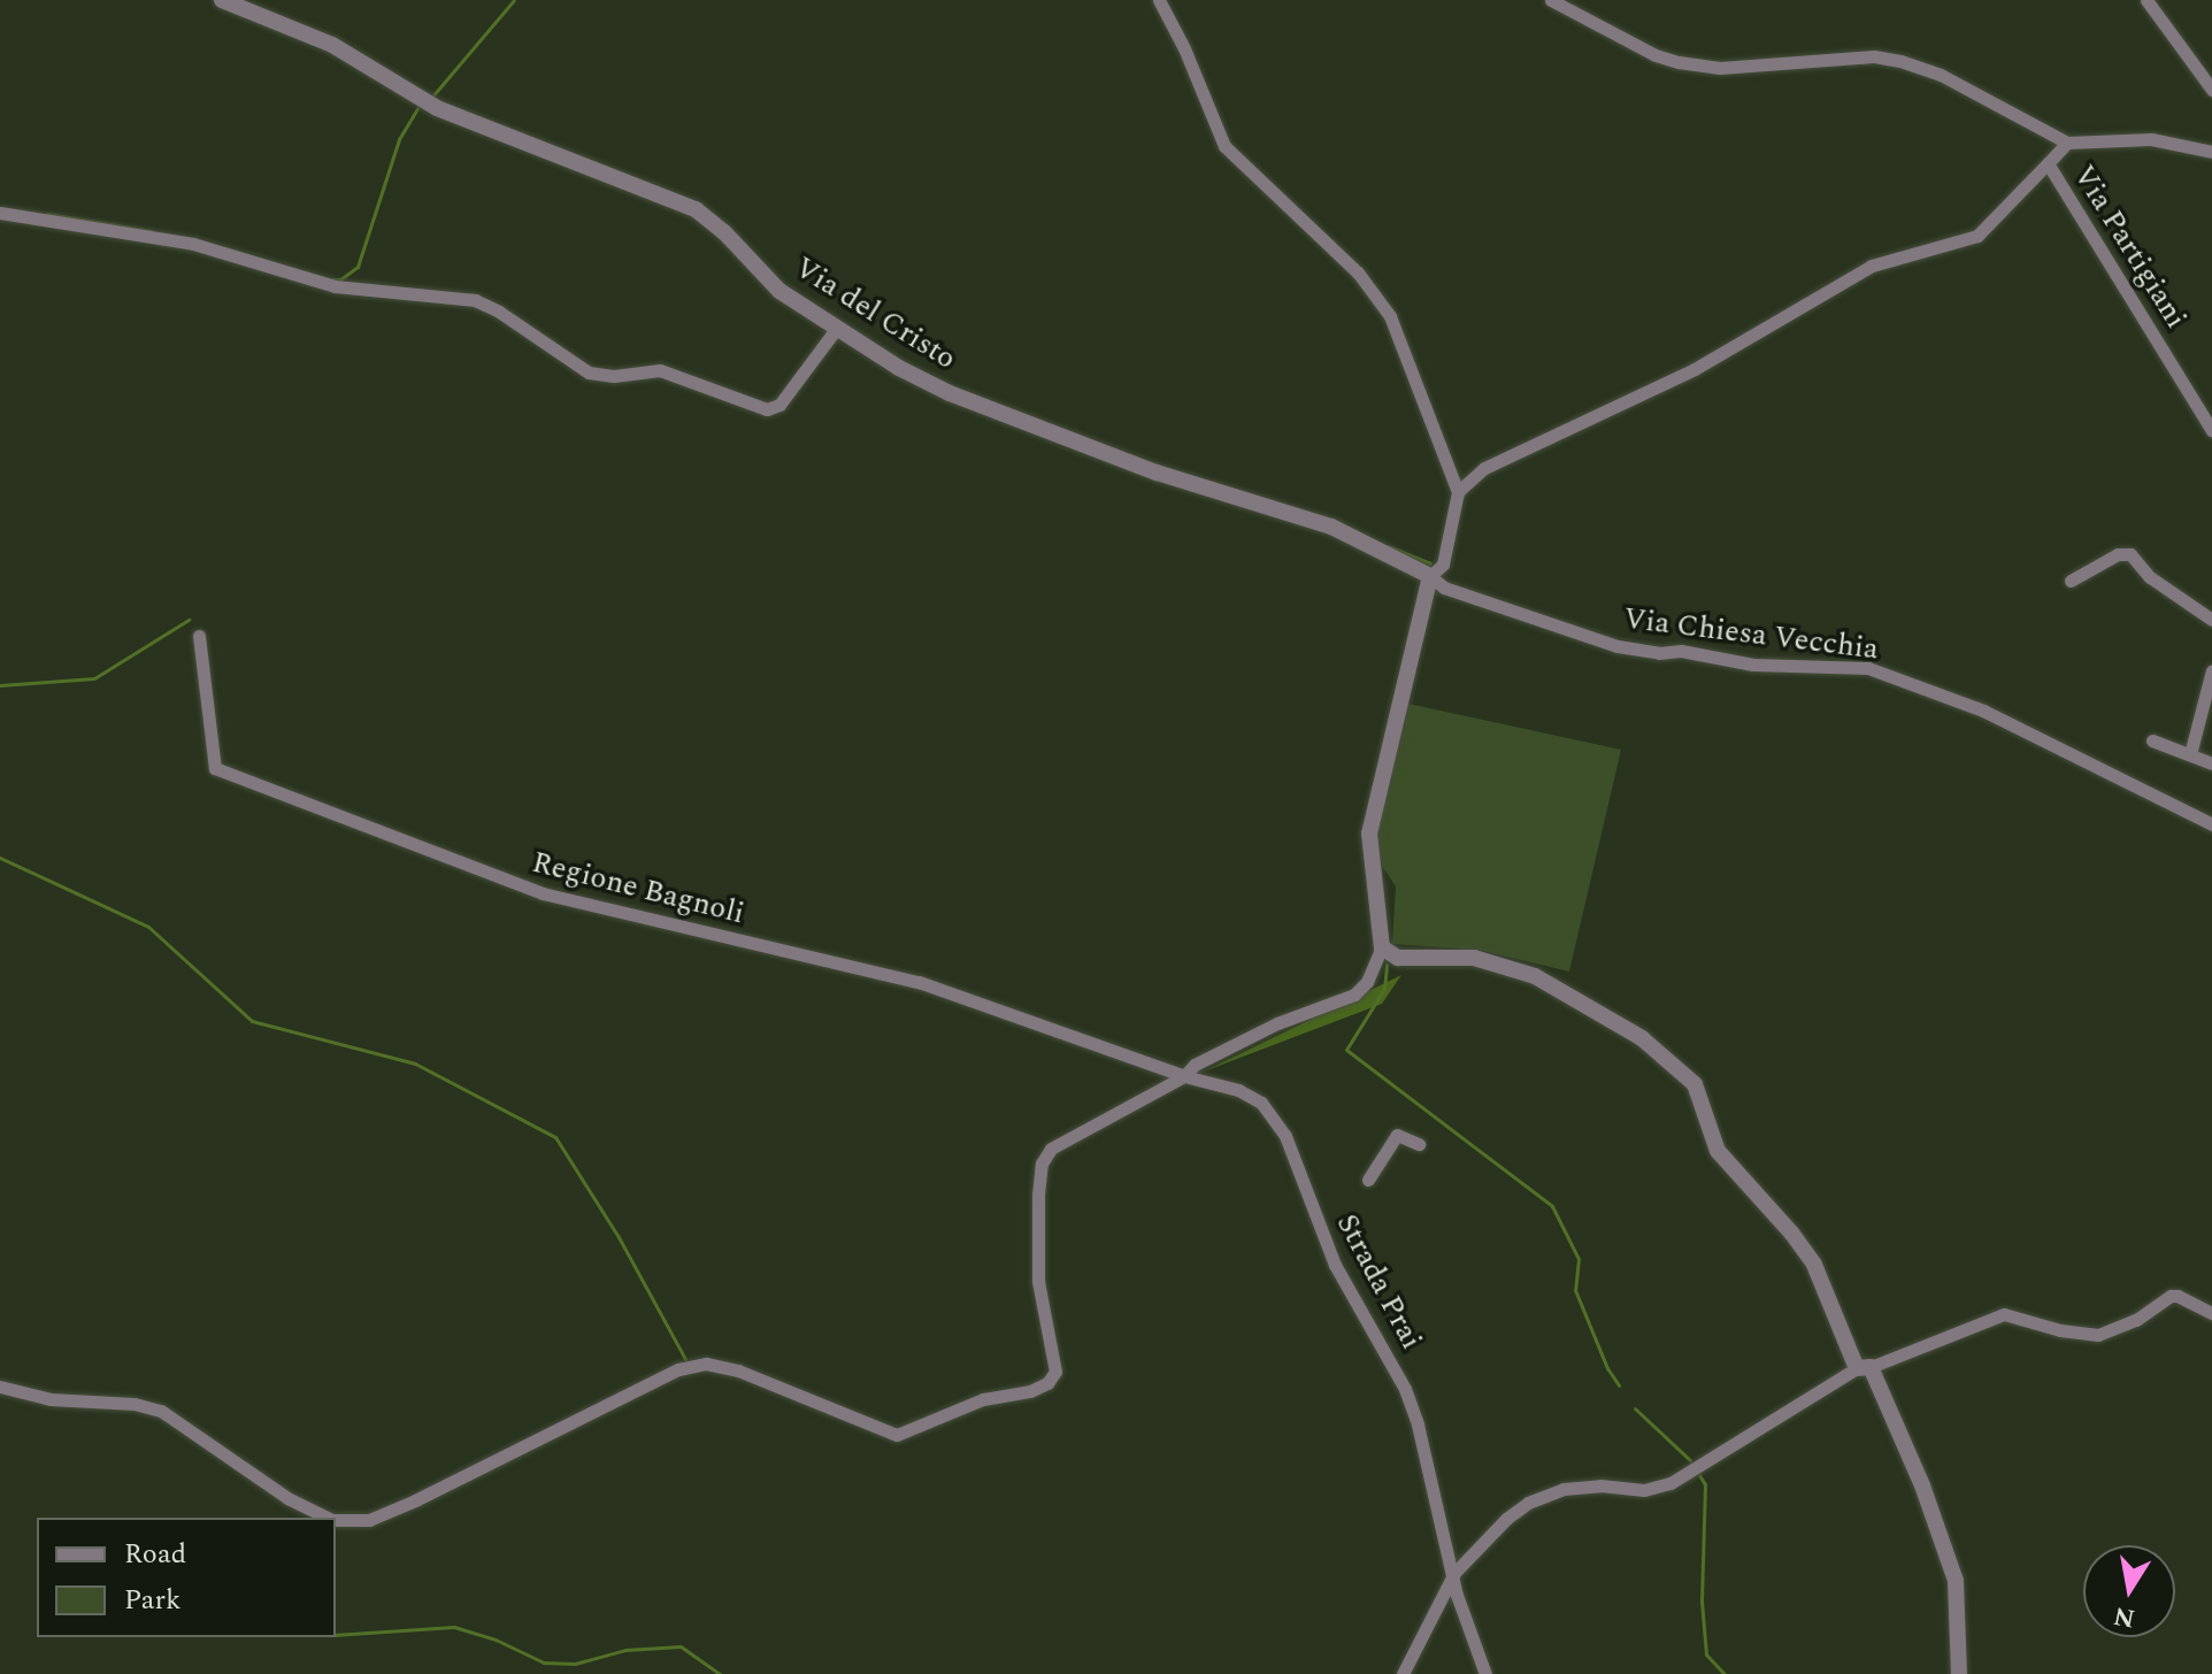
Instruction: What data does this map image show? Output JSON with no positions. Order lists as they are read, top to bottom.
{
  "streets": {
    "street": [
      "Via Partigiani",
      "Via del Cristo",
      "Via Chiesa Vecchia",
      "Regione Bagnoli",
      "Strada Prai"
    ]
  },
  "crossings": [
    ["Via del Cristo", "Via Chiesa Vecchia"],
    ["Regione Bagnoli", "Strada Prai"]
  ],
  "legend": ["Road", "Park"],
  "north": "bottom"
}
